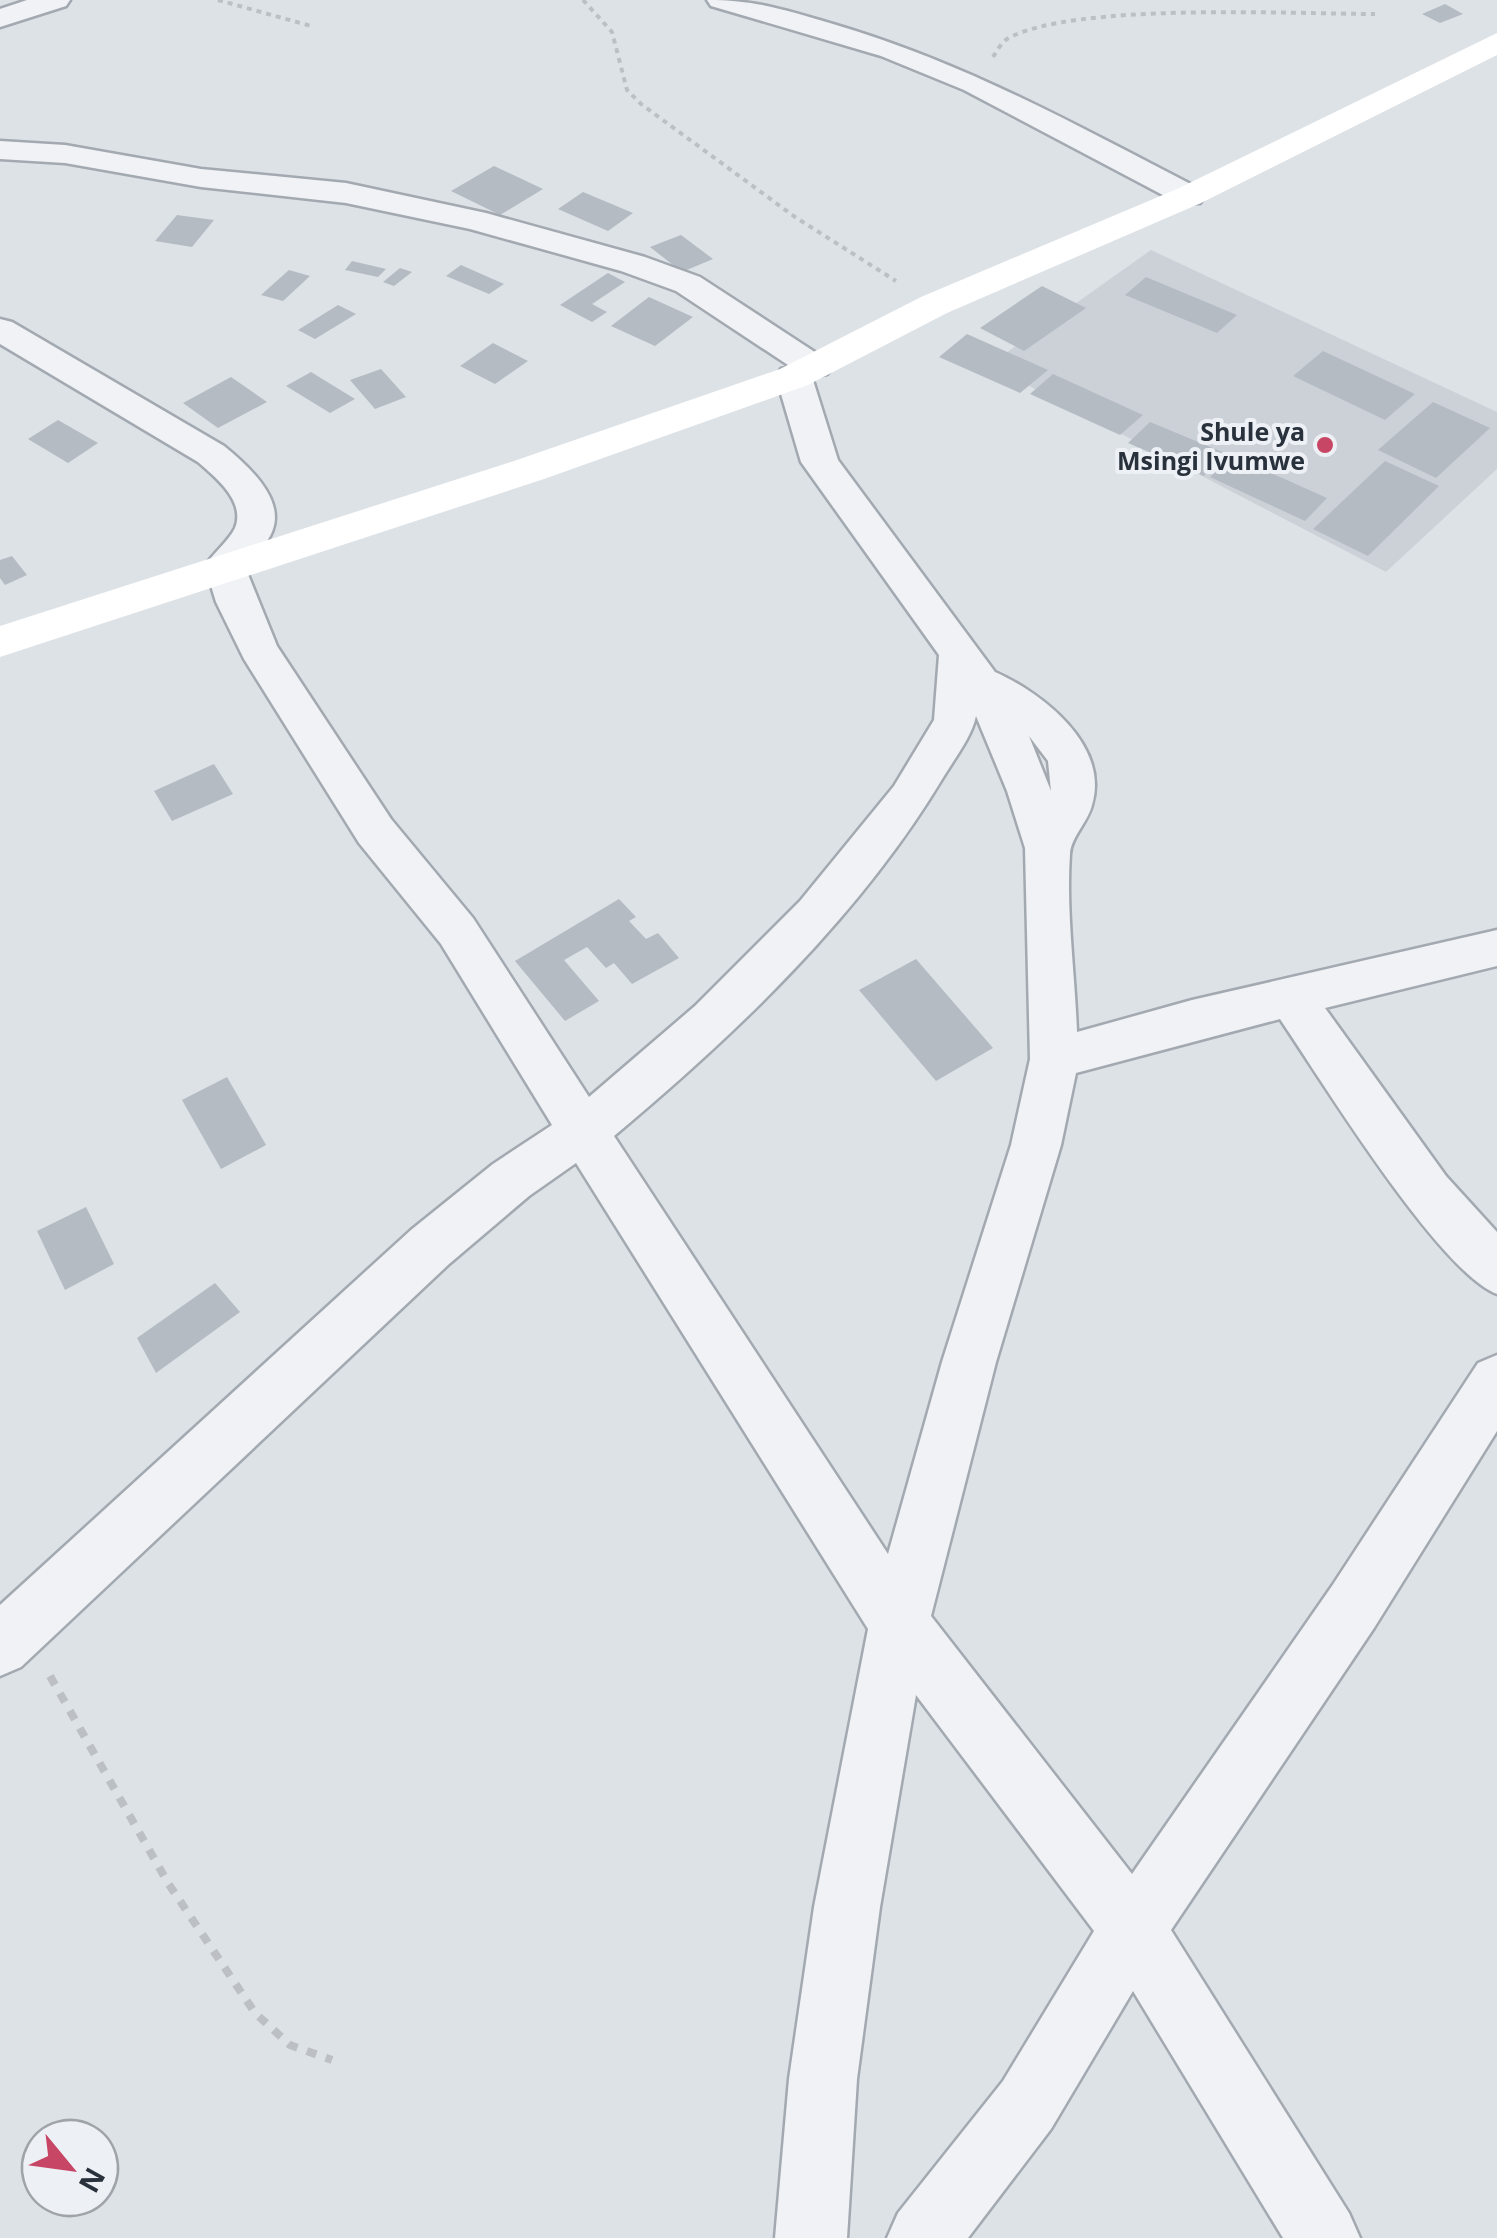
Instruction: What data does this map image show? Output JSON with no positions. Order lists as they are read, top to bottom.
{
  "places": ["Shule ya Msingi Ivumwe"],
  "north": "bottom right"
}
